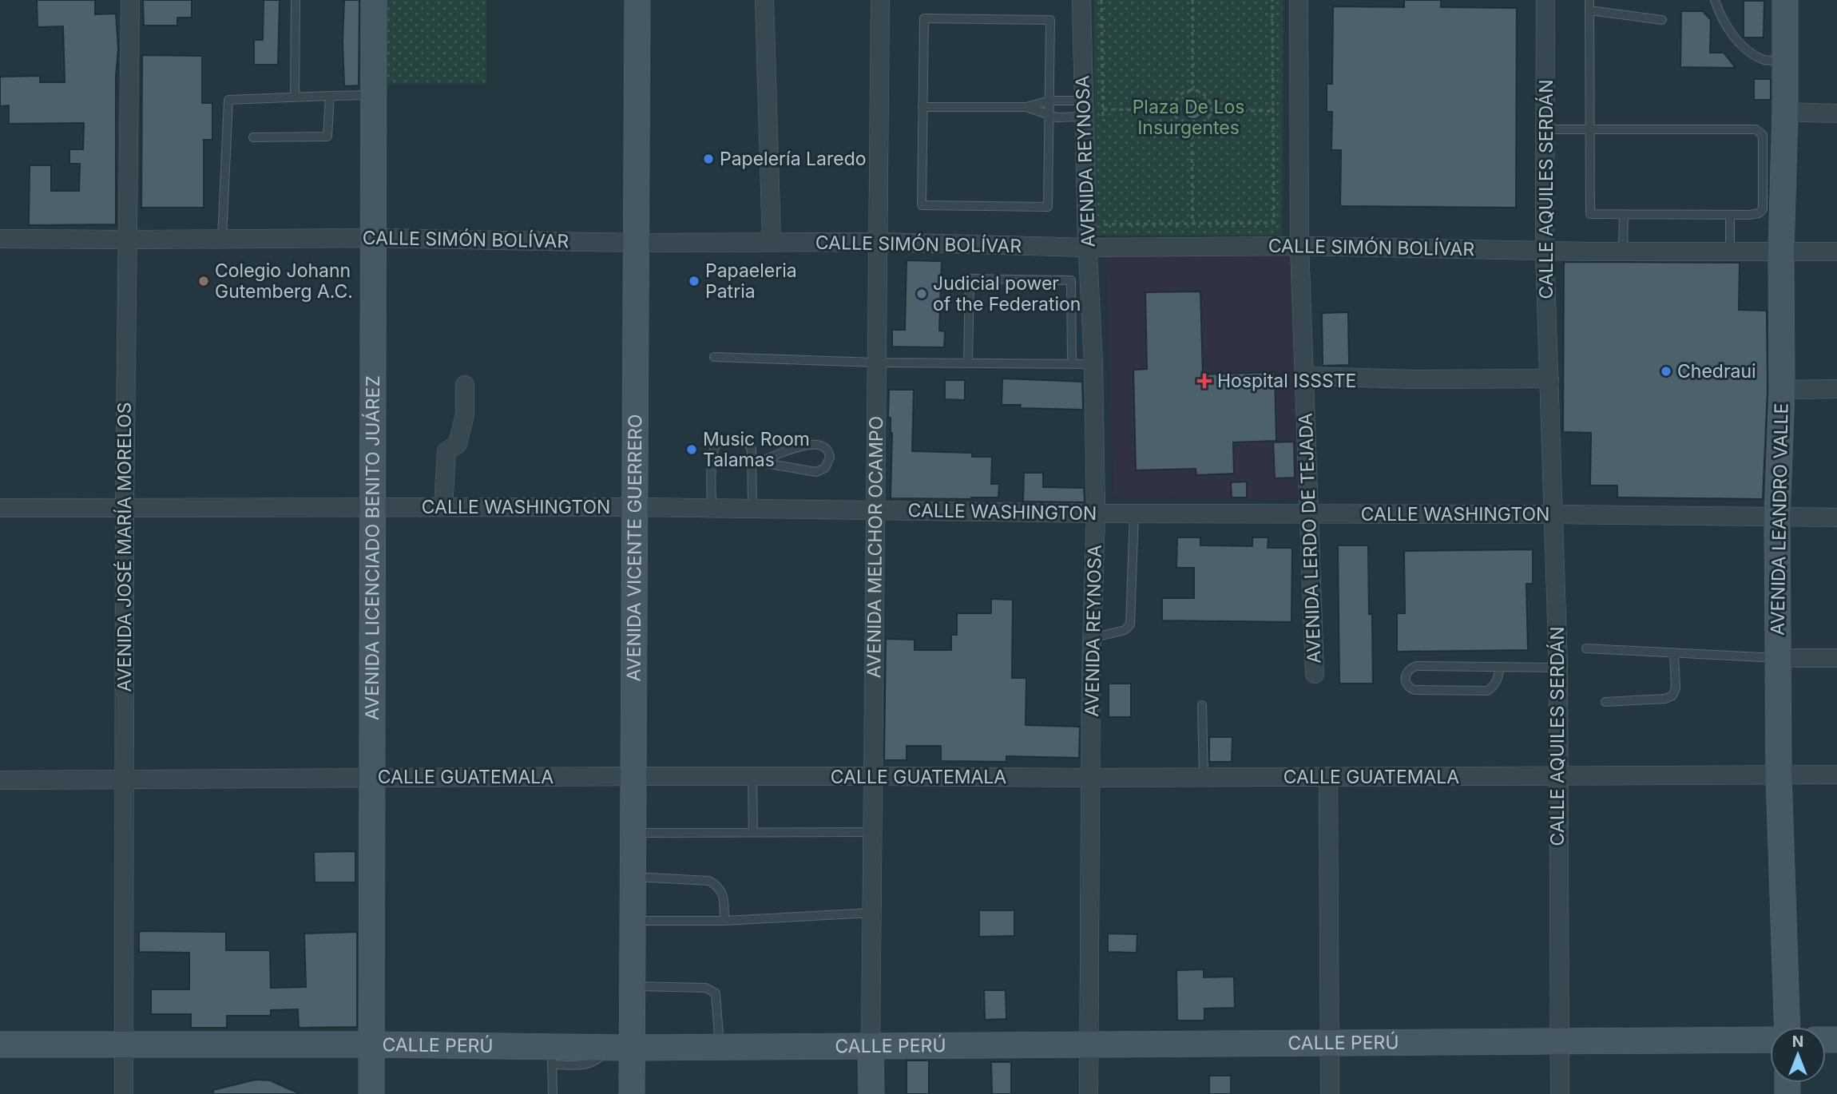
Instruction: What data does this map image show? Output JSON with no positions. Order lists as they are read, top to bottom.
{
  "streets": {
    "main road": [
      "AVENIDA LEANDRO VALLE",
      "AVENIDA LICENCIADO BENITO JUÁREZ",
      "AVENIDA VICENTE GUERRERO",
      "AVENIDA MELCHOR OCAMPO",
      "CALLE PERÚ"
    ],
    "street": [
      "AVENIDA REYNOSA",
      "CALLE AQUILES SERDÁN",
      "CALLE SIMÓN BOLÍVAR",
      "CALLE WASHINGTON",
      "AVENIDA LERDO DE TEJADA",
      "AVENIDA JOSÉ MARÍA MORELOS",
      "CALLE GUATEMALA"
    ]
  },
  "crossings": [
    ["AVENIDA REYNOSA", "CALLE SIMÓN BOLÍVAR"],
    ["AVENIDA REYNOSA", "CALLE WASHINGTON"],
    ["AVENIDA REYNOSA", "CALLE GUATEMALA"],
    ["AVENIDA REYNOSA", "CALLE PERÚ"],
    ["CALLE AQUILES SERDÁN", "CALLE SIMÓN BOLÍVAR"],
    ["CALLE AQUILES SERDÁN", "CALLE WASHINGTON"],
    ["CALLE AQUILES SERDÁN", "CALLE GUATEMALA"],
    ["CALLE AQUILES SERDÁN", "CALLE PERÚ"],
    ["CALLE SIMÓN BOLÍVAR", "AVENIDA LEANDRO VALLE"],
    ["CALLE SIMÓN BOLÍVAR", "AVENIDA LERDO DE TEJADA"],
    ["CALLE SIMÓN BOLÍVAR", "AVENIDA JOSÉ MARÍA MORELOS"],
    ["CALLE SIMÓN BOLÍVAR", "AVENIDA LICENCIADO BENITO JUÁREZ"],
    ["CALLE SIMÓN BOLÍVAR", "AVENIDA VICENTE GUERRERO"],
    ["CALLE SIMÓN BOLÍVAR", "AVENIDA MELCHOR OCAMPO"],
    ["CALLE WASHINGTON", "AVENIDA LEANDRO VALLE"],
    ["CALLE WASHINGTON", "AVENIDA LERDO DE TEJADA"],
    ["CALLE WASHINGTON", "AVENIDA JOSÉ MARÍA MORELOS"],
    ["CALLE WASHINGTON", "AVENIDA LICENCIADO BENITO JUÁREZ"],
    ["CALLE WASHINGTON", "AVENIDA VICENTE GUERRERO"],
    ["CALLE WASHINGTON", "AVENIDA MELCHOR OCAMPO"],
    ["AVENIDA LEANDRO VALLE", "CALLE GUATEMALA"],
    ["AVENIDA JOSÉ MARÍA MORELOS", "CALLE GUATEMALA"],
    ["AVENIDA JOSÉ MARÍA MORELOS", "CALLE PERÚ"],
    ["AVENIDA LICENCIADO BENITO JUÁREZ", "CALLE GUATEMALA"],
    ["AVENIDA LICENCIADO BENITO JUÁREZ", "CALLE PERÚ"],
    ["AVENIDA VICENTE GUERRERO", "CALLE GUATEMALA"],
    ["AVENIDA VICENTE GUERRERO", "CALLE PERÚ"],
    ["AVENIDA MELCHOR OCAMPO", "CALLE GUATEMALA"],
    ["AVENIDA MELCHOR OCAMPO", "CALLE PERÚ"]
  ],
  "parks": ["Plaza De Los Insurgentes"],
  "places": {
    "other": [
      "Papelería Laredo",
      "Colegio Johann Gutemberg A.C.",
      "Papaeleria Patria",
      "Judicial power of the Federation",
      "Chedraui",
      "Music Room Talamas"
    ],
    "health": ["Hospital ISSSTE"]
  },
  "north": "top"
}
